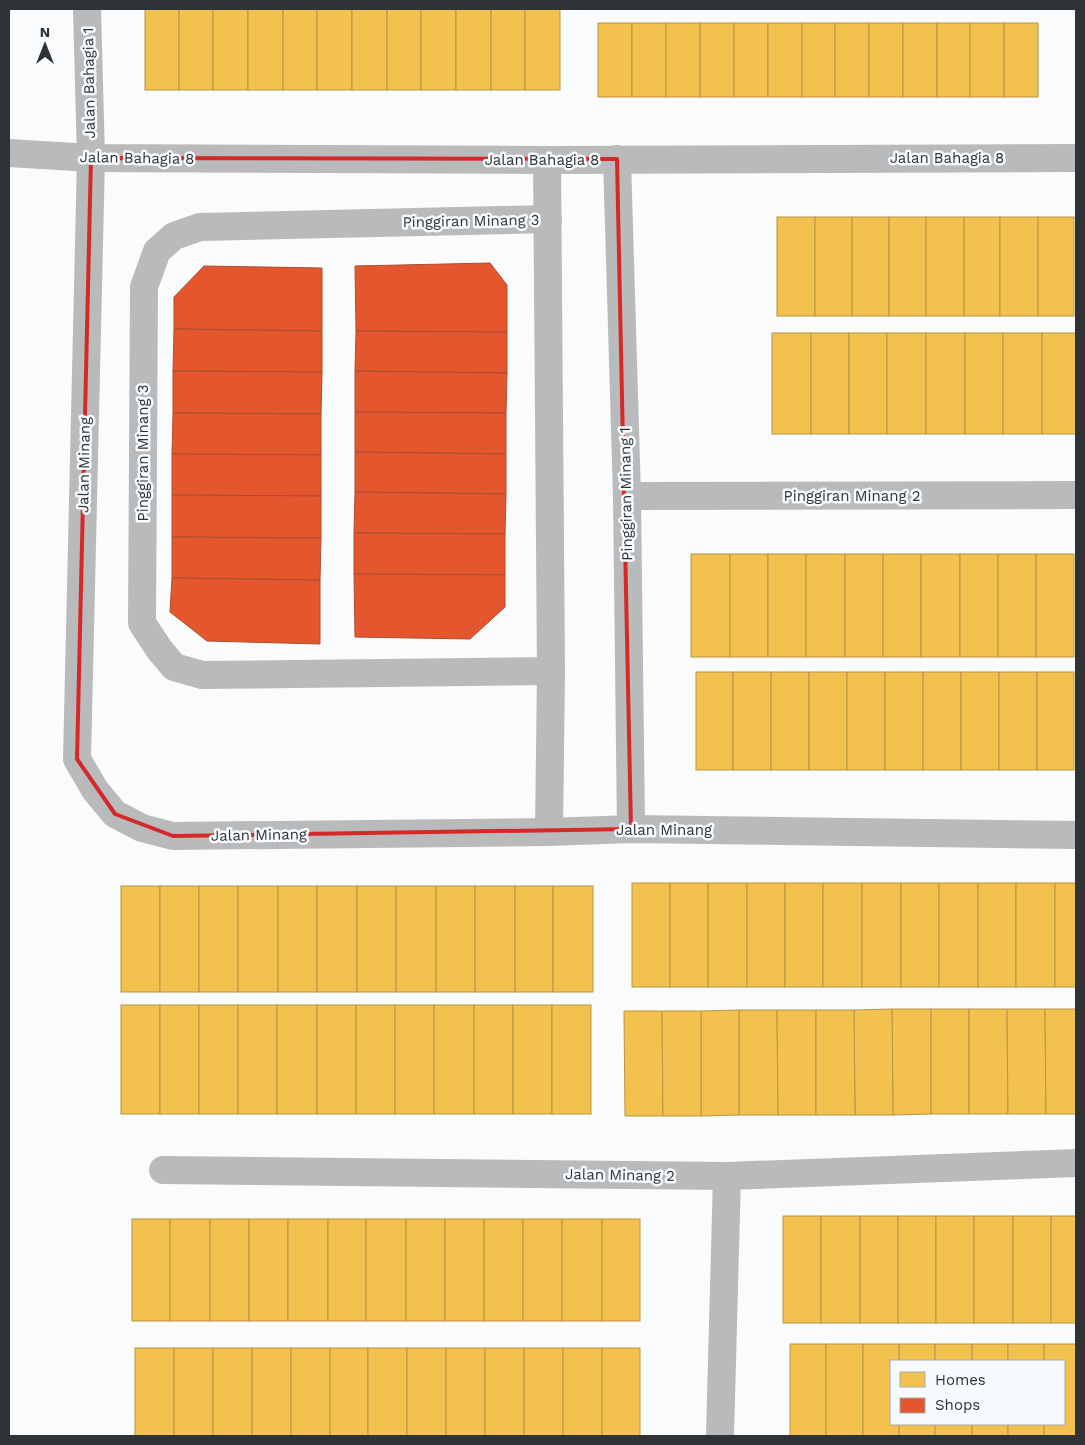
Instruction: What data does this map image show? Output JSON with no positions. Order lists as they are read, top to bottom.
{
  "streets": {
    "street": [
      "Jalan Bahagia 1",
      "Jalan Bahagia 8",
      "Pinggiran Minang 3",
      "Jalan Minang",
      "Pinggiran Minang 1",
      "Pinggiran Minang 2",
      "Jalan Minang 2"
    ]
  },
  "crossings": [
    ["Jalan Bahagia 1", "Jalan Bahagia 8"],
    ["Jalan Bahagia 1", "Jalan Minang"],
    ["Jalan Bahagia 8", "Jalan Minang"],
    ["Jalan Bahagia 8", "Pinggiran Minang 1"],
    ["Jalan Minang", "Pinggiran Minang 1"],
    ["Pinggiran Minang 1", "Pinggiran Minang 2"]
  ],
  "legend": ["Homes", "Shops"],
  "north": "top"
}
